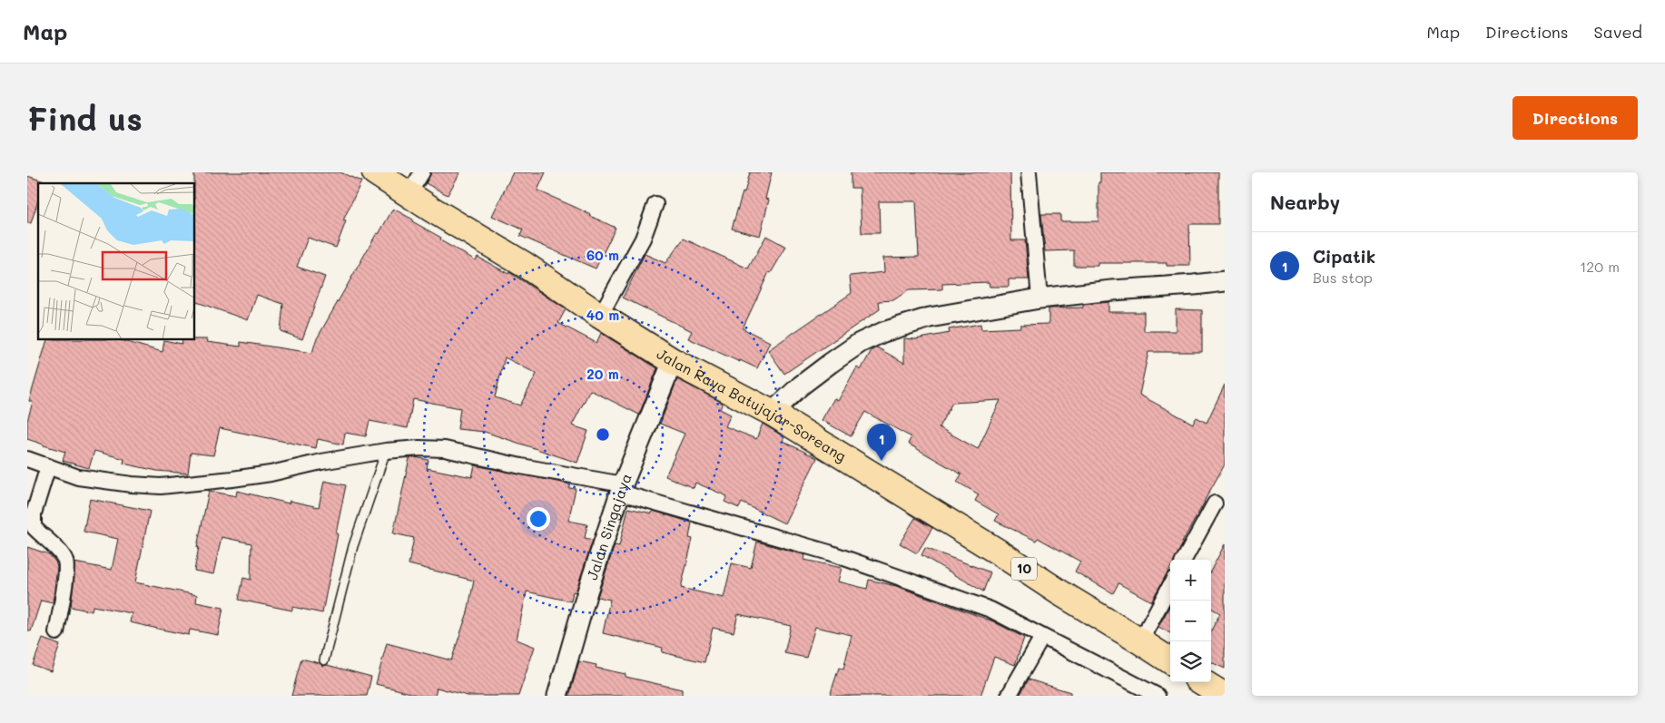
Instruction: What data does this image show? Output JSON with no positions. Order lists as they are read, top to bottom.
{
  "streets": {
    "highway": ["Jalan Raya Batujajar-Soreang", "10"],
    "street": ["Jalan Singajaya"]
  },
  "crossings": [
    ["Jalan Raya Batujajar-Soreang", "Jalan Singajaya"]
  ],
  "page": {
    "header": "Map",
    "nav": ["Map", "Directions", "Saved"],
    "buttons": "Directions",
    "title": "Find us",
    "heading": "Nearby",
    "list": [
      {
        "mark": "1",
        "name": "Cipatik",
        "note": "Bus stop",
        "value": "120 m"
      }
    ],
    "pins": "1",
    "map_buttons": ["+", "−"]
  },
  "rings": ["60 m", "40 m", "20 m"]
}
